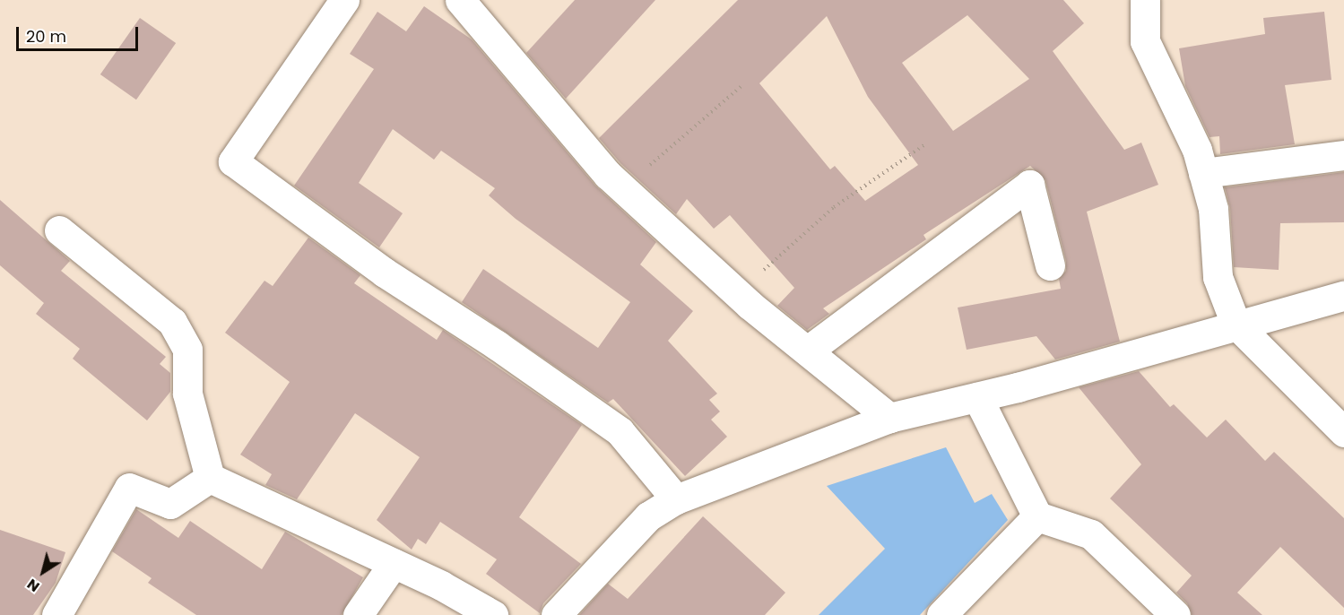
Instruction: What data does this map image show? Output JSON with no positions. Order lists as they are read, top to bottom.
{
  "scale_bar": "20 m",
  "north": "bottom left"
}
